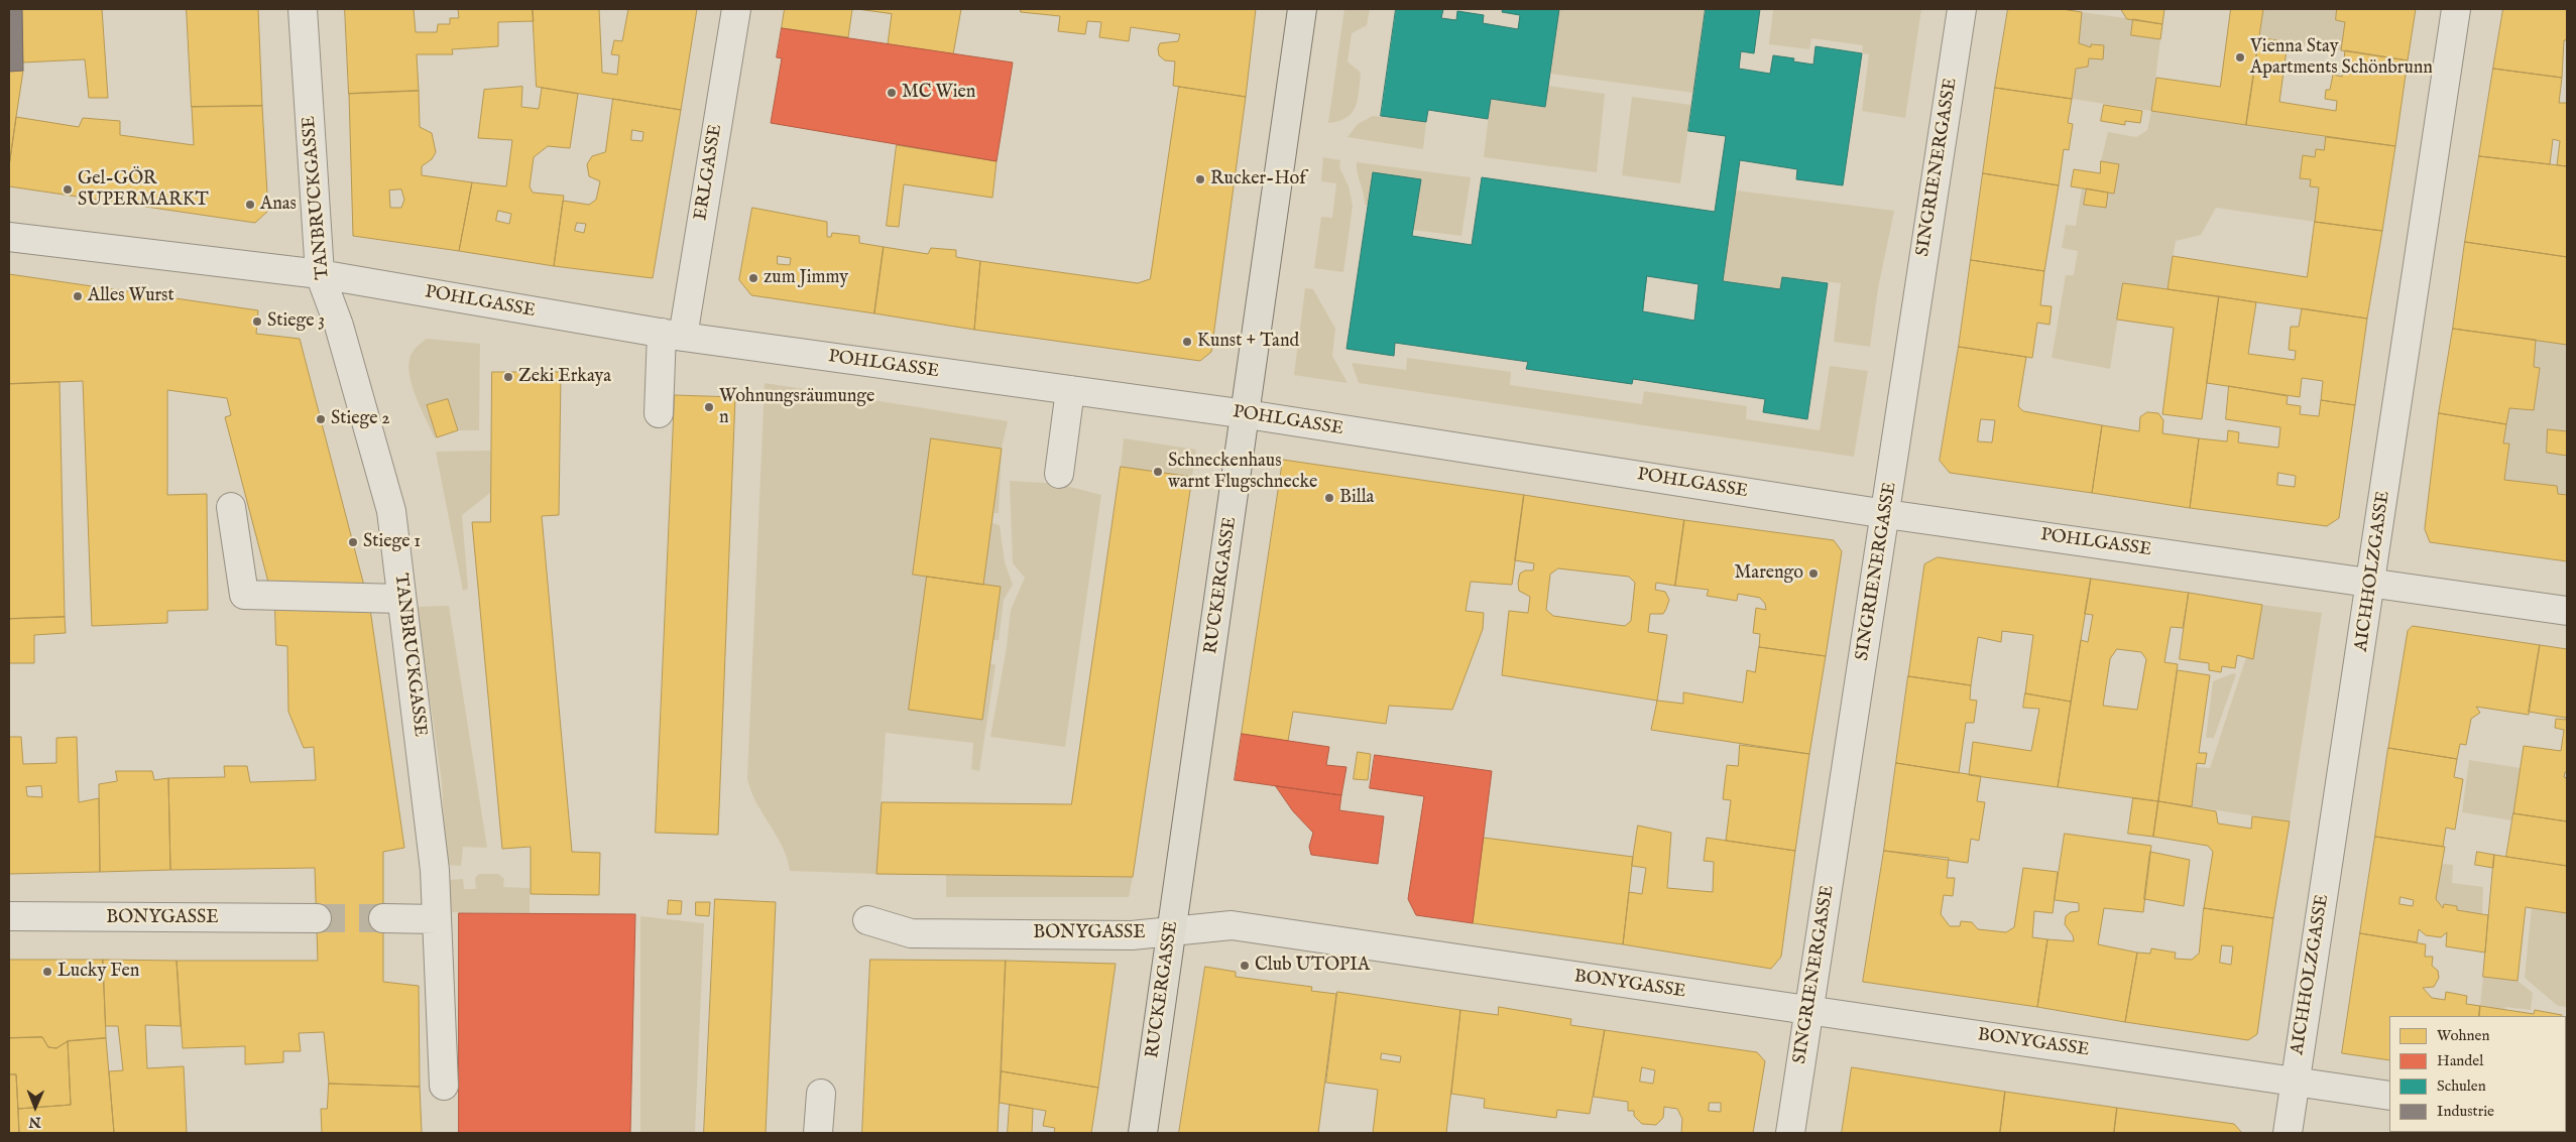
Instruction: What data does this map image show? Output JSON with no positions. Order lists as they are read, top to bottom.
{
  "streets": {
    "main road": ["RUCKERGASSE"],
    "street": [
      "SINGRIENERGASSE",
      "ERLGASSE",
      "TANBRUCKGASSE",
      "POHLGASSE",
      "AICHHOLZGASSE",
      "BONYGASSE"
    ]
  },
  "crossings": [
    ["SINGRIENERGASSE", "POHLGASSE"],
    ["SINGRIENERGASSE", "BONYGASSE"],
    ["ERLGASSE", "POHLGASSE"],
    ["TANBRUCKGASSE", "POHLGASSE"],
    ["POHLGASSE", "AICHHOLZGASSE"],
    ["POHLGASSE", "RUCKERGASSE"],
    ["AICHHOLZGASSE", "BONYGASSE"],
    ["RUCKERGASSE", "BONYGASSE"]
  ],
  "places": [
    "Vienna Stay Apartments Schönbrunn",
    "MC Wien",
    "Rucker-Hof",
    "Gel-GÖR SUPERMARKT",
    "Anas",
    "zum Jimmy",
    "Alles Wurst",
    "Stiege 3",
    "Kunst + Tand",
    "Zeki Erkaya",
    "Wohnungsräumunge n",
    "Stiege 2",
    "Schneckenhaus warnt Flugschnecke",
    "Billa",
    "Stiege 1",
    "Marengo",
    "Club UTOPIA",
    "Lucky Fen"
  ],
  "legend": [
    "Wohnen",
    "Handel",
    "Schulen",
    "Industrie"
  ],
  "north": "bottom"
}
